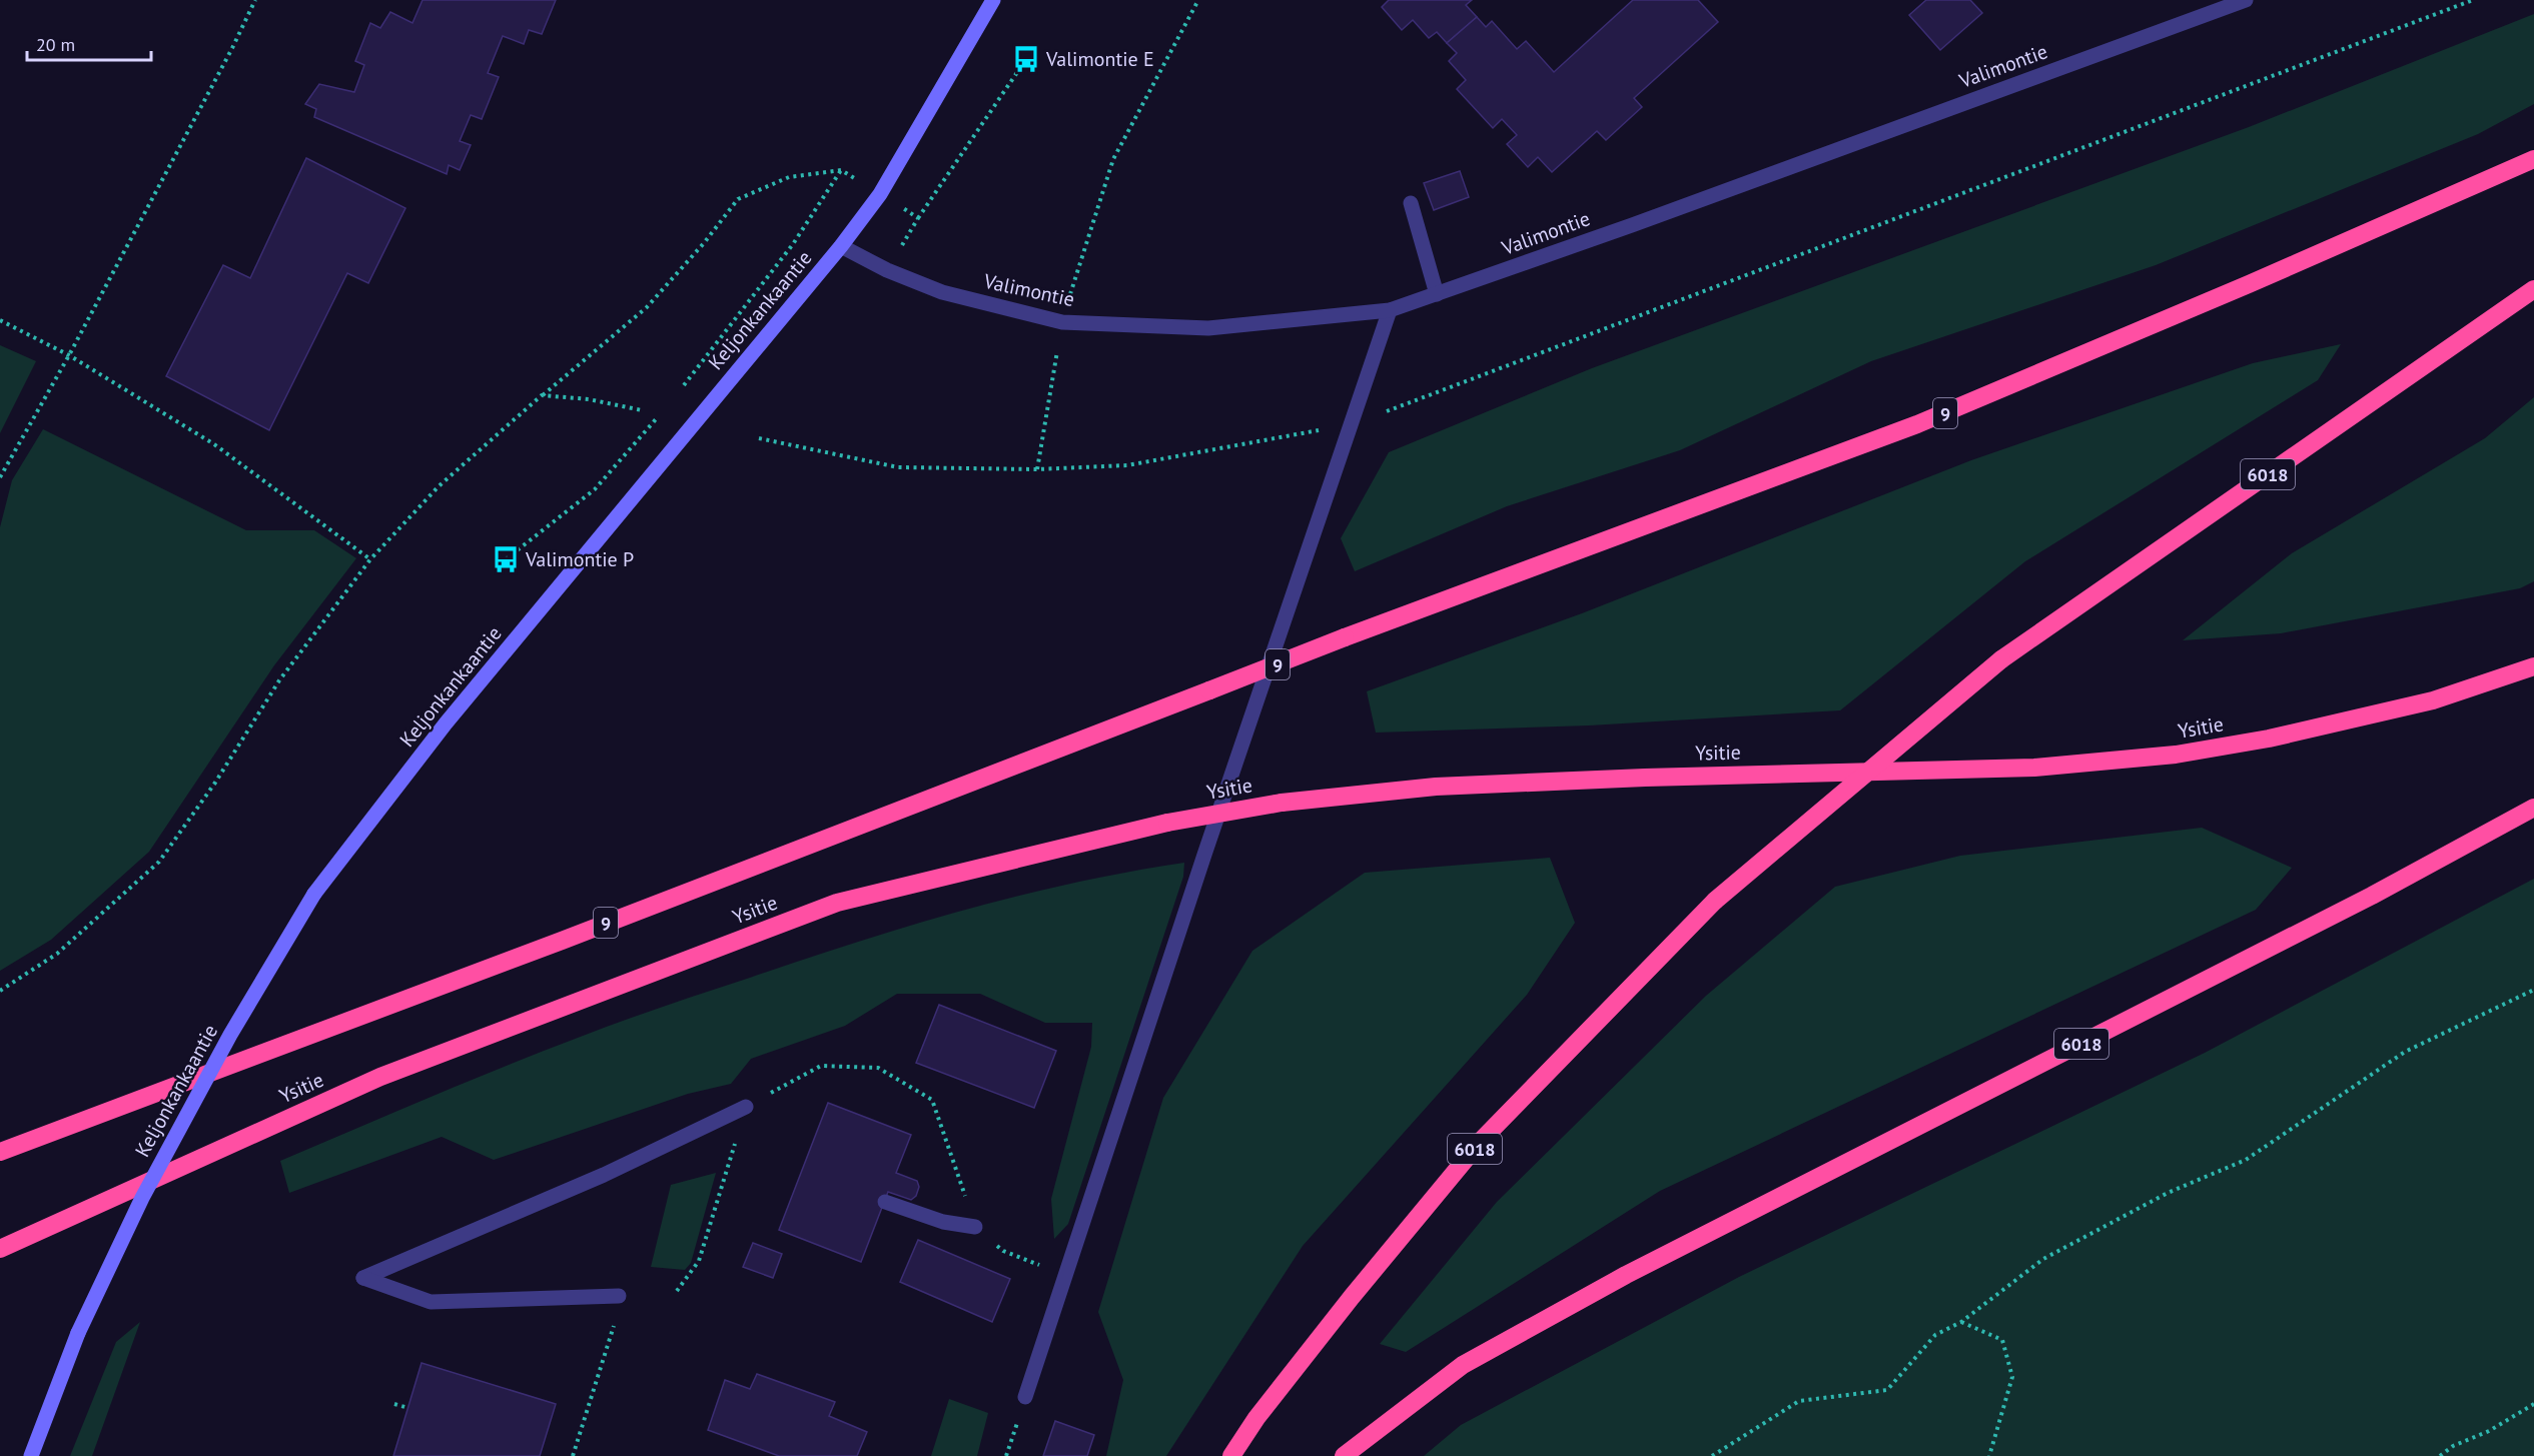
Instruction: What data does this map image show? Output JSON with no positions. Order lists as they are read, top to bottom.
{
  "streets": {
    "highway": ["9", "6018", "Ysitie"],
    "main road": ["Keljonkankaantie"],
    "street": ["Valimontie"]
  },
  "crossings": [
    ["Valimontie", "Keljonkankaantie"]
  ],
  "places": {
    "bus stop": ["Valimontie E", "Valimontie P"]
  },
  "scale_bar": "20 m"
}
